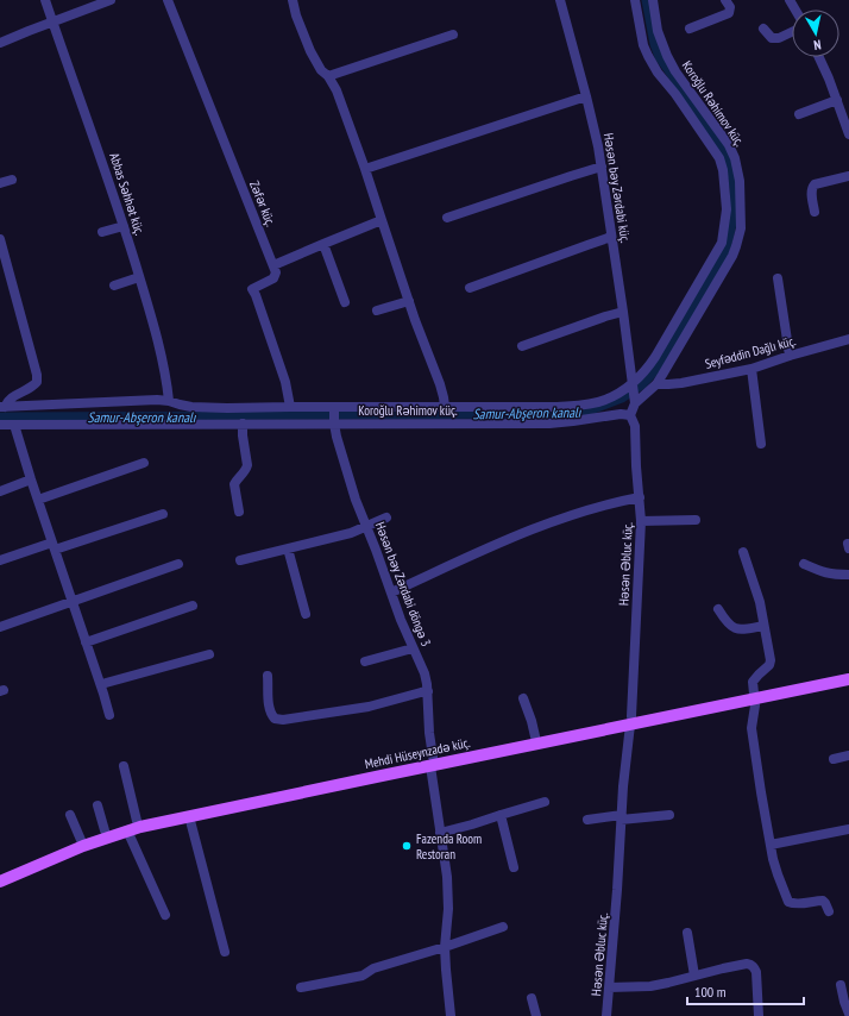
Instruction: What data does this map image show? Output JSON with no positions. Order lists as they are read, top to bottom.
{
  "streets": {
    "main road": ["Mehdi Hüseynzadə küç."],
    "street": [
      "Koroğlu Rəhimov küç.",
      "Həsən bəy Zərdabi küç.",
      "Abbas Səhhət küç.",
      "Zəfər küç.",
      "Seyfəddin Dağlı küç.",
      "Həsən Əbluc küç.",
      "Həsən bəy Zərdabi döngə 3"
    ]
  },
  "crossings": [
    ["Koroğlu Rəhimov küç.", "Həsən bəy Zərdabi küç."],
    ["Koroğlu Rəhimov küç.", "Abbas Səhhət küç."],
    ["Koroğlu Rəhimov küç.", "Seyfəddin Dağlı küç."],
    ["Koroğlu Rəhimov küç.", "Həsən Əbluc küç."],
    ["Koroğlu Rəhimov küç.", "Həsən bəy Zərdabi döngə 3"],
    ["Həsən Əbluc küç.", "Mehdi Hüseynzadə küç."],
    ["Həsən bəy Zərdabi döngə 3", "Mehdi Hüseynzadə küç."]
  ],
  "water": ["Samur-Abşeron kanalı"],
  "places": ["Fazenda Room Restoran"],
  "scale_bar": "100 m",
  "north": "bottom"
}
